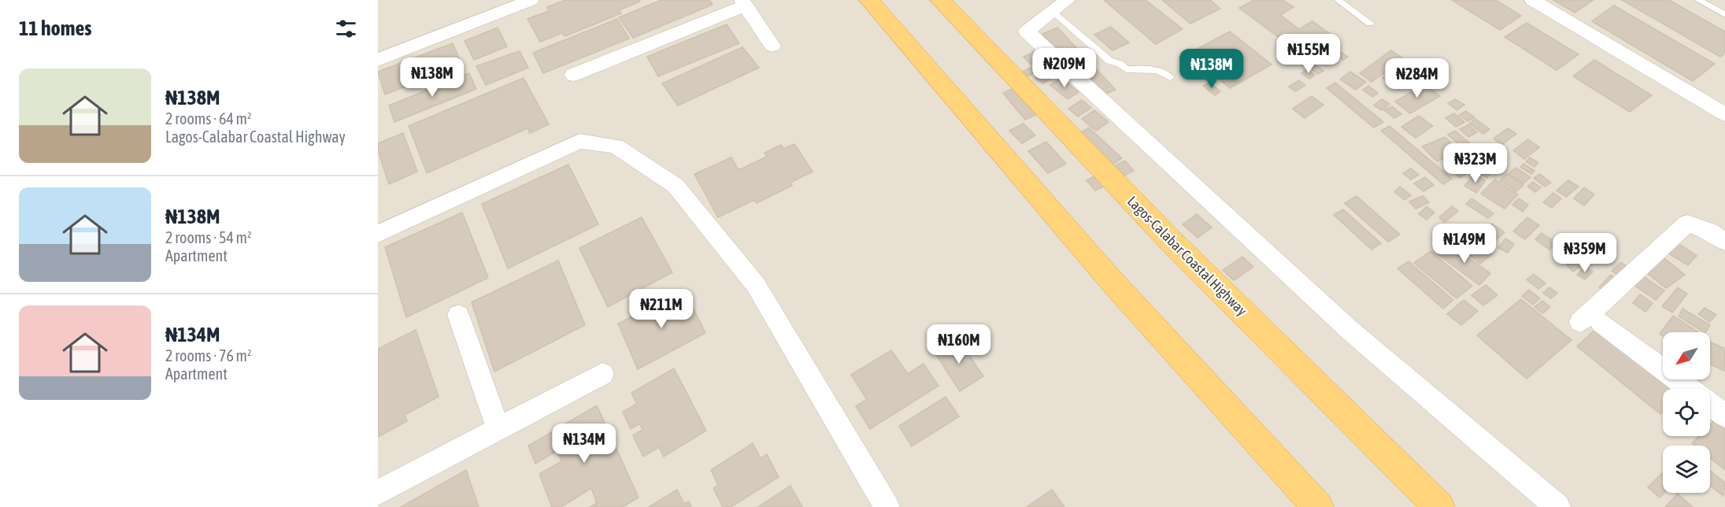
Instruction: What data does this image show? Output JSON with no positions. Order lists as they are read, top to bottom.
{
  "streets": {
    "highway": ["Lagos-Calabar Coastal Highway"]
  },
  "north": "bottom left",
  "page": {
    "heading": "11 homes",
    "price": [
      "₦155M",
      "₦209M",
      "₦138M",
      "₦138M",
      "₦284M",
      "₦323M",
      "₦149M",
      "₦359M",
      "₦211M",
      "₦160M",
      "₦134M"
    ],
    "list": [
      {
        "name": "₦138M",
        "note": "2 rooms · 64 m² · Lagos-Calabar Coastal Highway"
      },
      {
        "name": "₦138M",
        "note": "2 rooms · 54 m² · Apartment"
      },
      {
        "name": "₦134M",
        "note": "2 rooms · 76 m² · Apartment"
      }
    ]
  }
}
